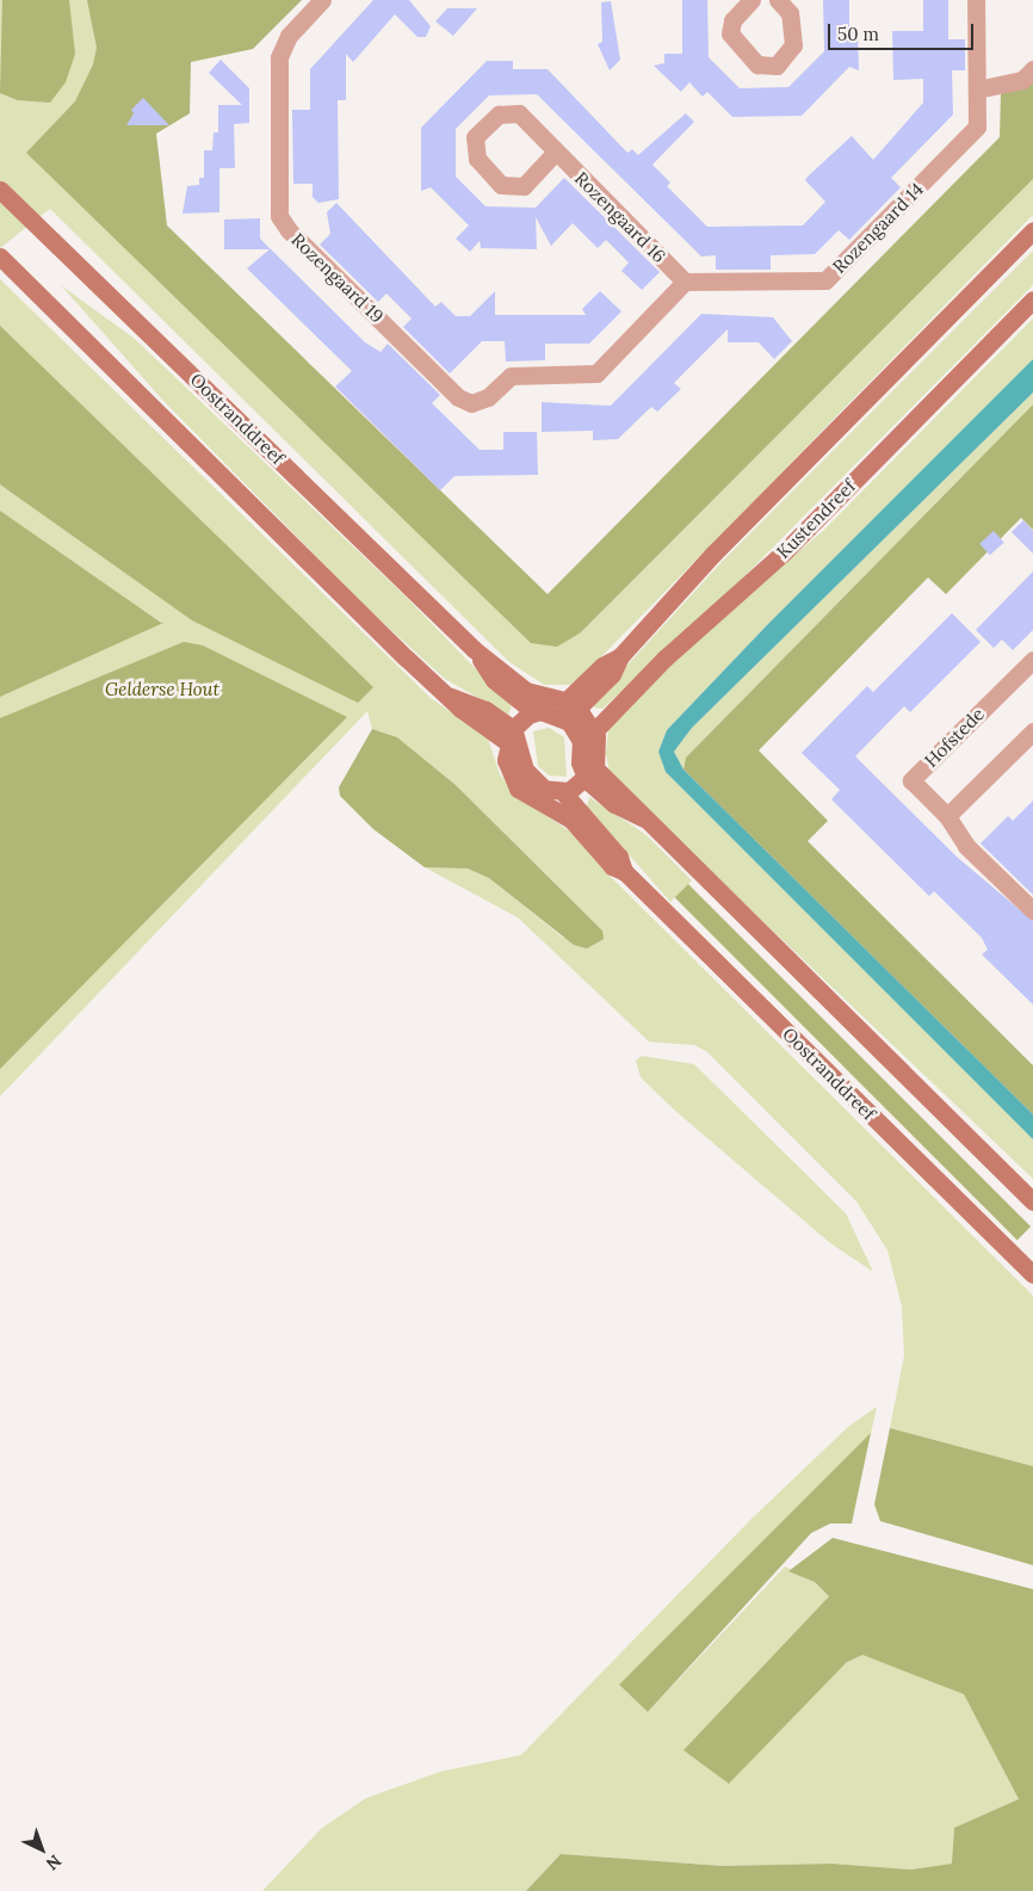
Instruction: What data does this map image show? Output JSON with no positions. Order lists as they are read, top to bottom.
{
  "streets": {
    "main road": ["Oostranddreef", "Kustendreef"],
    "street": [
      "Rozengaard 16",
      "Rozengaard 14",
      "Rozengaard 19",
      "Hofstede"
    ]
  },
  "crossings": [
    ["Rozengaard 16", "Rozengaard 14"],
    ["Rozengaard 16", "Rozengaard 19"],
    ["Rozengaard 14", "Rozengaard 19"]
  ],
  "parks": ["Gelderse Hout"],
  "scale_bar": "50 m",
  "north": "bottom right"
}
